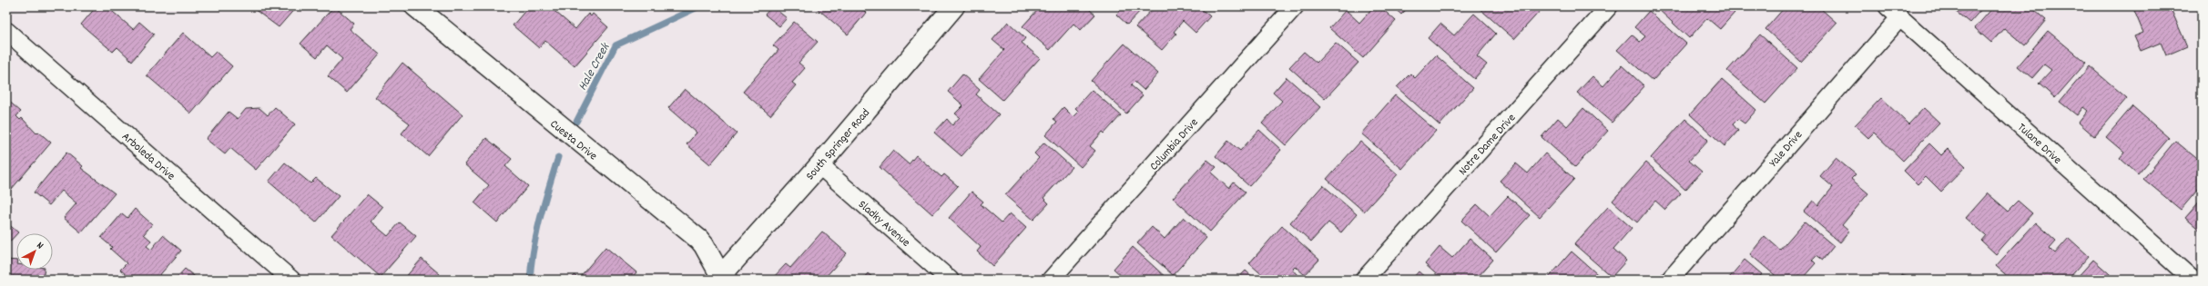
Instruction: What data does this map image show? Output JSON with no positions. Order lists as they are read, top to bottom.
{
  "streets": {
    "street": [
      "Cuesta Drive",
      "Tulane Drive",
      "South Springer Road",
      "Columbia Drive",
      "Notre Dame Drive",
      "Yale Drive",
      "Arboleda Drive",
      "Sladky Avenue"
    ]
  },
  "crossings": [
    ["Cuesta Drive", "South Springer Road"],
    ["Tulane Drive", "Yale Drive"],
    ["South Springer Road", "Sladky Avenue"]
  ],
  "water": ["Hale Creek"],
  "north": "top right"
}
